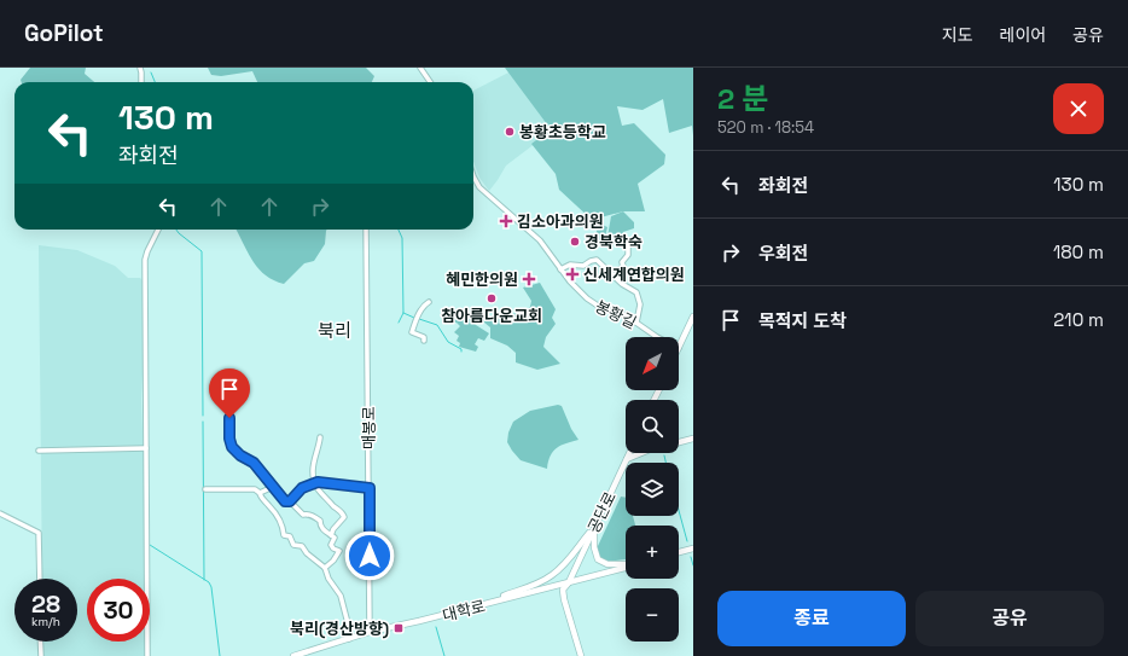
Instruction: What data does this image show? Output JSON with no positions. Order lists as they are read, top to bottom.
{
  "streets": {
    "main road": ["공단로", "대학로"],
    "street": ["봉황길", "매봉로"]
  },
  "crossings": [
    ["매봉로", "대학로"],
    ["공단로", "대학로"]
  ],
  "districts": ["북리"],
  "places": {
    "other": ["봉황초등학교", "경북학숙", "참아름다운교회"],
    "health": ["김소아과의원", "신세계연합의원", "혜민한의원"],
    "transit": ["북리(경산방향)"]
  },
  "north": "bottom left",
  "page": {
    "header": "GoPilot",
    "nav": ["지도", "레이어", "공유"],
    "heading": ["2 분", "520 m · 18:54"],
    "turn": ["130 m", "좌회전"],
    "list": [
      {
        "name": "좌회전",
        "value": "130 m"
      },
      {
        "name": "우회전",
        "value": "180 m"
      },
      {
        "name": "목적지 도착",
        "value": "210 m"
      }
    ],
    "map_buttons": ["+", "−"],
    "speed": "28 km/h",
    "limit": "30",
    "buttons": ["종료", "공유"]
  }
}
